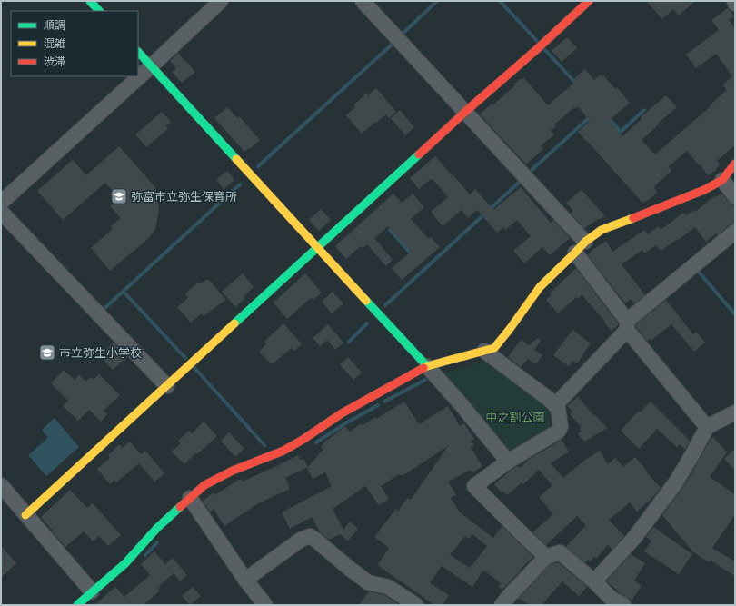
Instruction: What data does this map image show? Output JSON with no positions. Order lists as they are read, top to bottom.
{
  "parks": ["中之割公園"],
  "places": {
    "school or university": ["弥富市立弥生保育所", "市立弥生小学校"]
  },
  "legend": ["順調", "混雑", "渋滞"]
}
